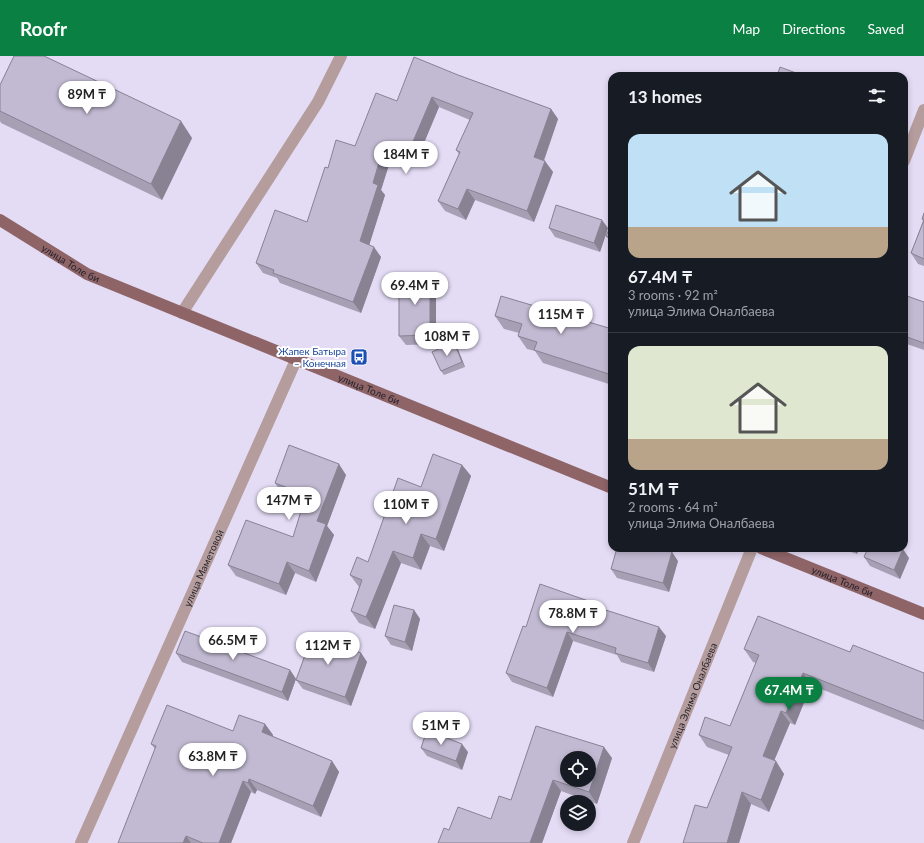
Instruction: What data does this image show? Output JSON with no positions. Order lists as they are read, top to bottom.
{
  "streets": {
    "main road": ["улица Толе би"],
    "street": ["улица Маметовой", "улица Элима Оналбаева"]
  },
  "crossings": [
    ["улица Толе би", "улица Маметовой"]
  ],
  "places": {
    "bus stop": ["Жапек Батыра – Конечная"]
  },
  "page": {
    "header": "Roofr",
    "nav": ["Map", "Directions", "Saved"],
    "heading": "13 homes",
    "price": [
      "89M ₸",
      "184M ₸",
      "69.4M ₸",
      "115M ₸",
      "108M ₸",
      "147M ₸",
      "110M ₸",
      "78.8M ₸",
      "66.5M ₸",
      "112M ₸",
      "67.4M ₸",
      "51M ₸",
      "63.8M ₸"
    ],
    "list": [
      {
        "name": "67.4M ₸",
        "note": "3 rooms · 92 m² · улица Элима Оналбаева"
      },
      {
        "name": "51M ₸",
        "note": "2 rooms · 64 m² · улица Элима Оналбаева"
      }
    ]
  }
}
